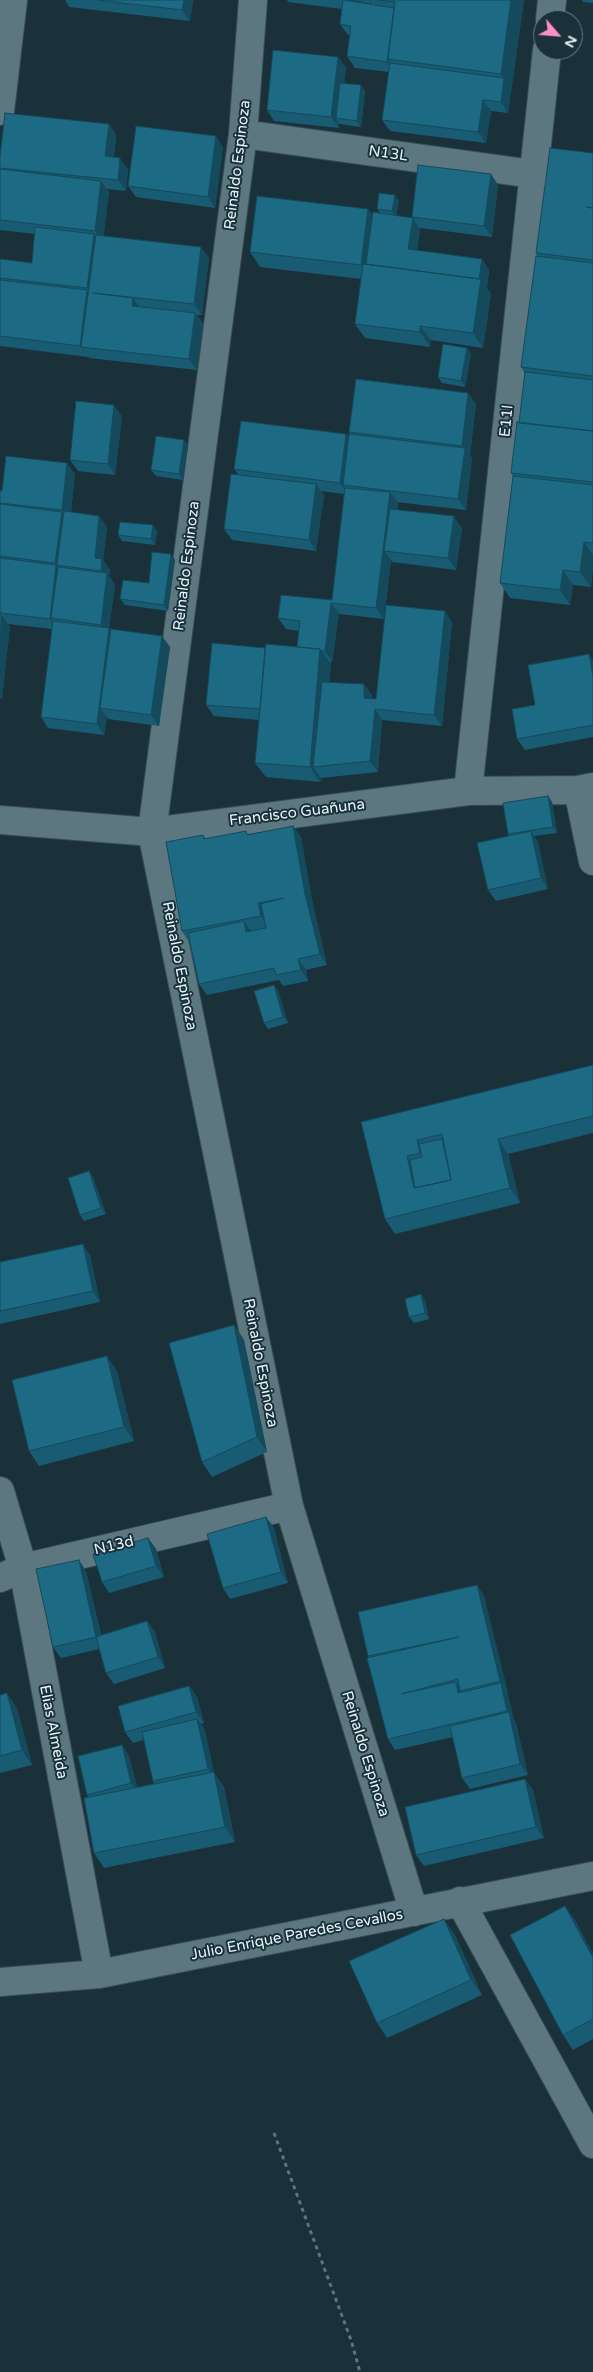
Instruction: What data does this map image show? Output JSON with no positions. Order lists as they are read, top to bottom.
{
  "streets": {
    "street": [
      "N13L",
      "Reinaldo Espinoza",
      "E11l",
      "Francisco Guañuna",
      "N13d",
      "Elias Almeida",
      "Julio Enrique Paredes Cevallos"
    ]
  },
  "crossings": [
    ["N13L", "Reinaldo Espinoza"],
    ["N13L", "E11l"],
    ["Reinaldo Espinoza", "Francisco Guañuna"],
    ["Reinaldo Espinoza", "N13d"],
    ["Reinaldo Espinoza", "Julio Enrique Paredes Cevallos"],
    ["E11l", "Francisco Guañuna"],
    ["N13d", "Elias Almeida"],
    ["Elias Almeida", "Julio Enrique Paredes Cevallos"]
  ],
  "north": "bottom right"
}
